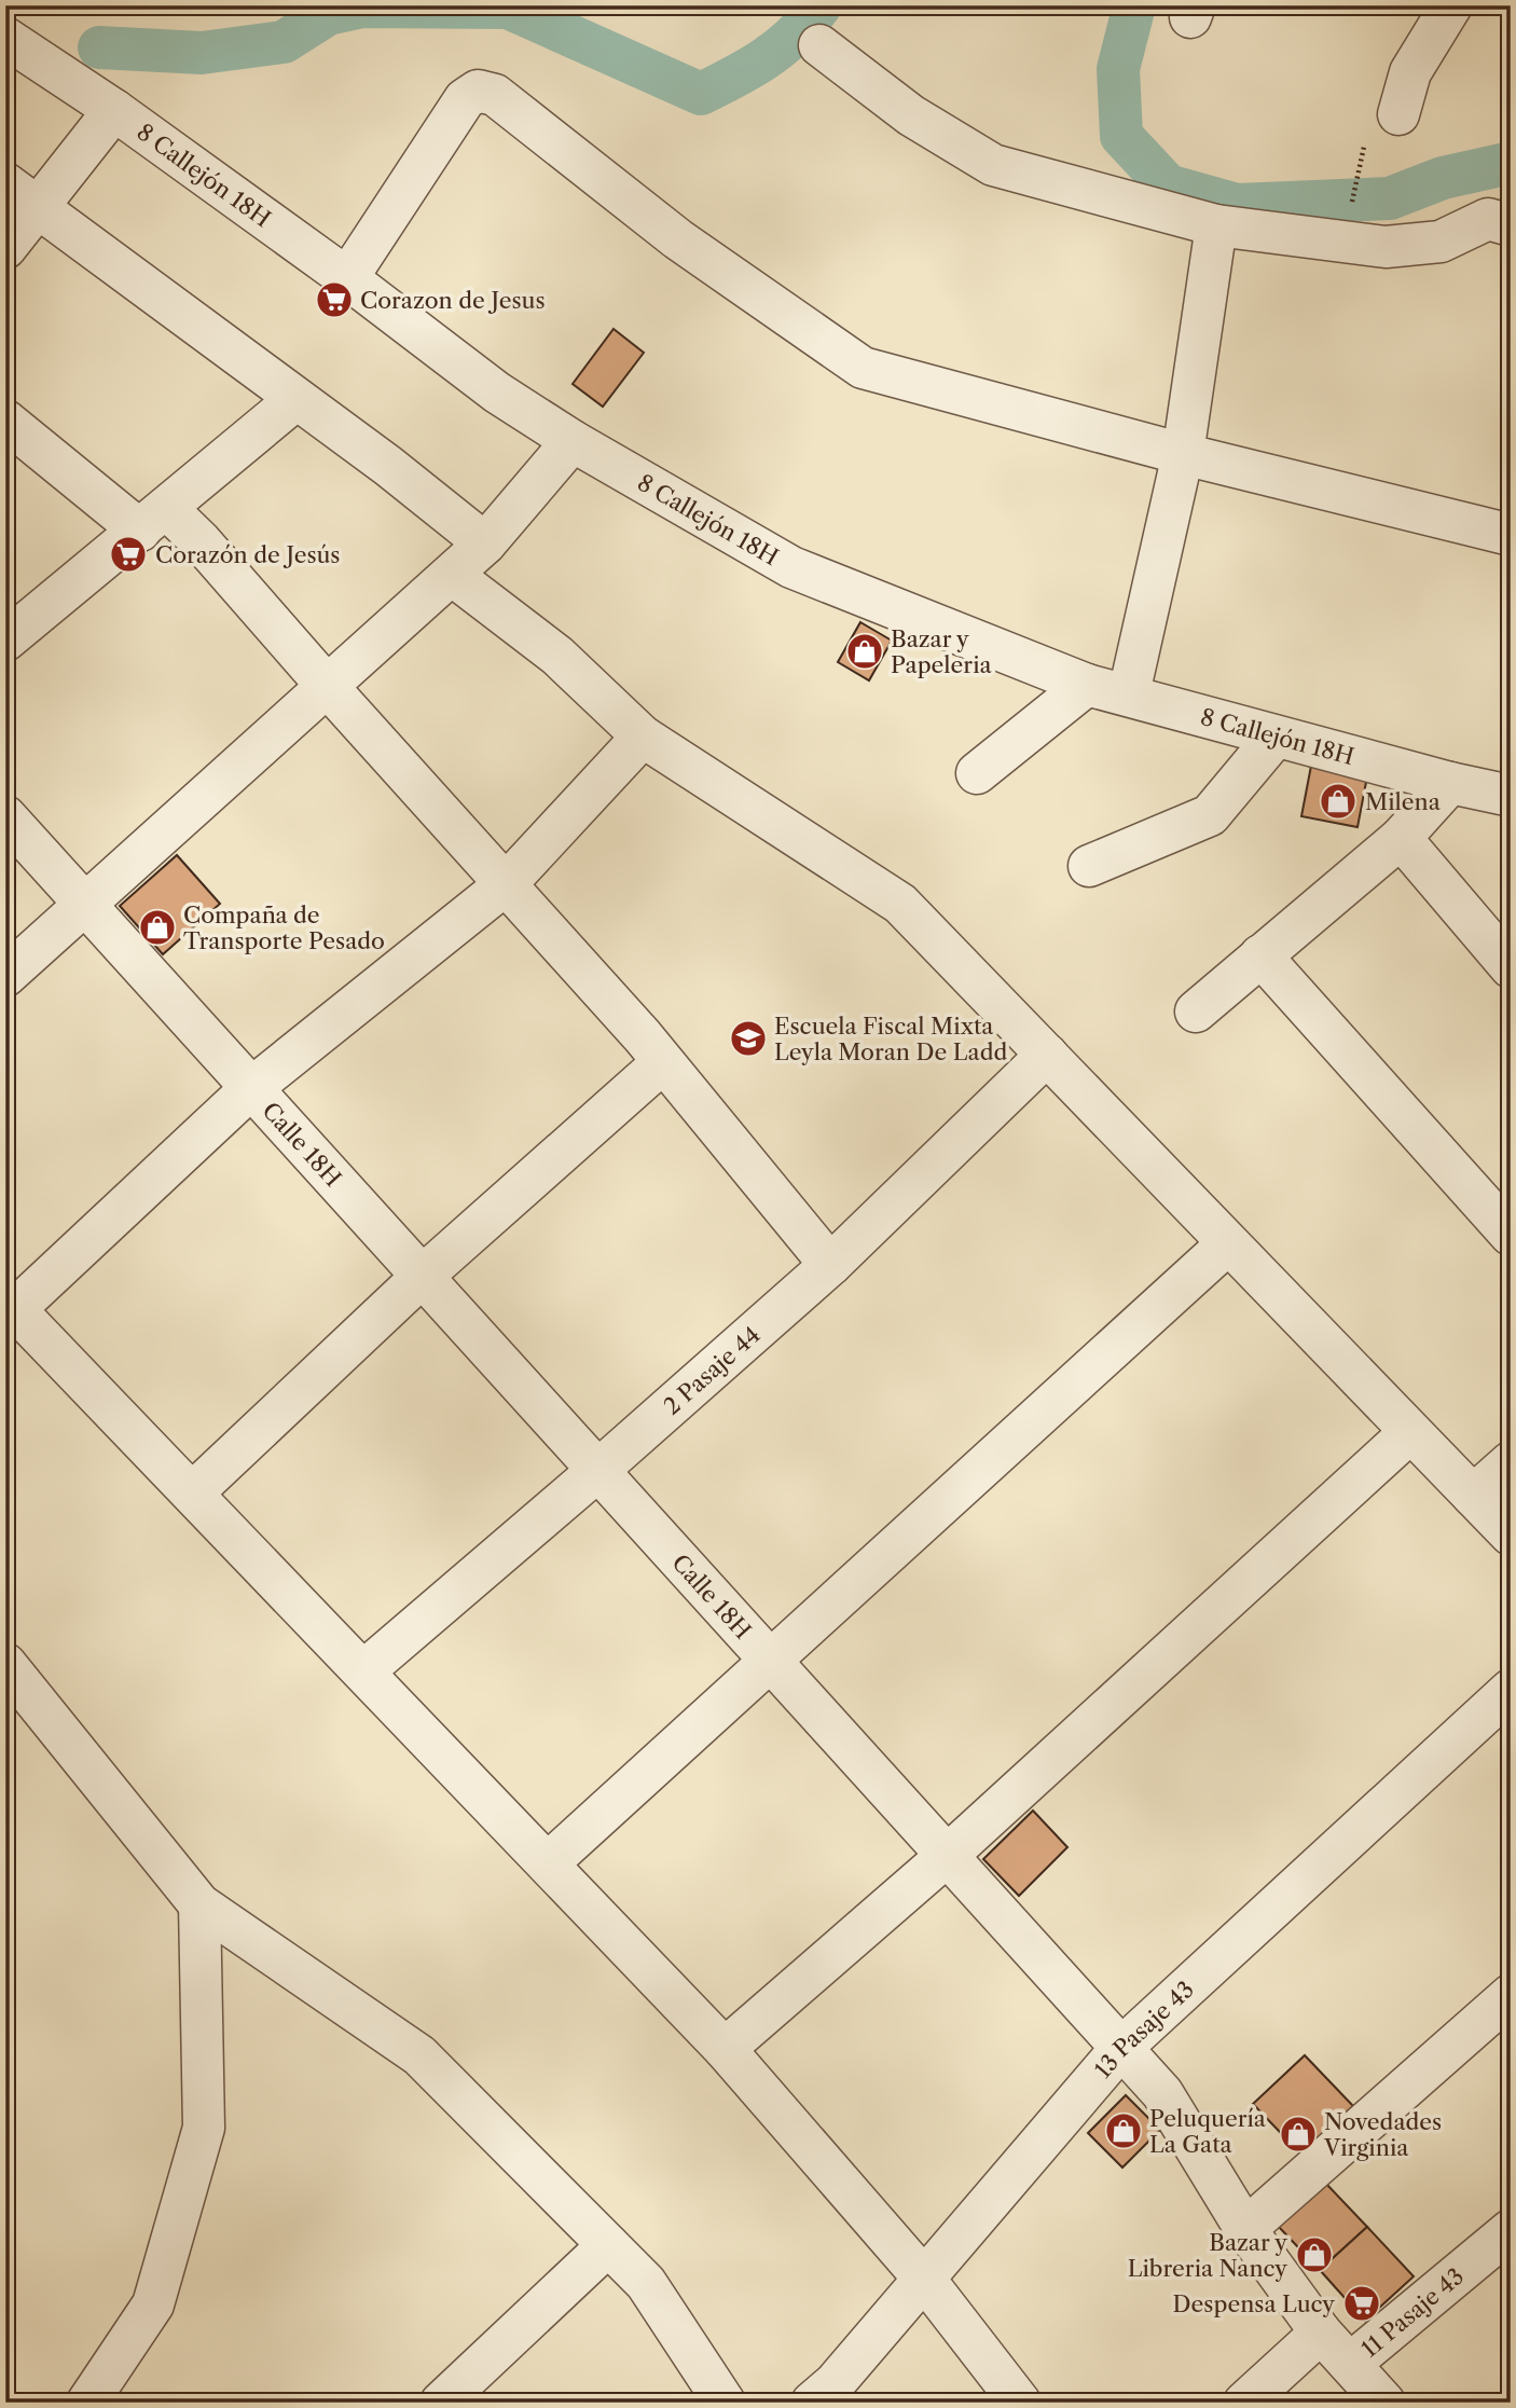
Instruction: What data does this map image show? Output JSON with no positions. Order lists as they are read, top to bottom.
{
  "streets": {
    "street": [
      "8 Callejón 18H",
      "Calle 18H",
      "2 Pasaje 44",
      "13 Pasaje 43",
      "11 Pasaje 43"
    ]
  },
  "crossings": [
    ["Calle 18H", "2 Pasaje 44"],
    ["Calle 18H", "13 Pasaje 43"],
    ["Calle 18H", "11 Pasaje 43"]
  ],
  "places": {
    "supermarket": ["Corazon de Jesus", "Corazón de Jesús", "Despensa Lucy"],
    "shop": [
      "Bazar y Papeleria",
      "Milena",
      "Compaña de Transporte Pesado",
      "Peluquería La Gata",
      "Novedades Virginia",
      "Bazar y Libreria Nancy"
    ],
    "school or university": ["Escuela Fiscal Mixta Leyla Moran De Ladd"]
  }
}
